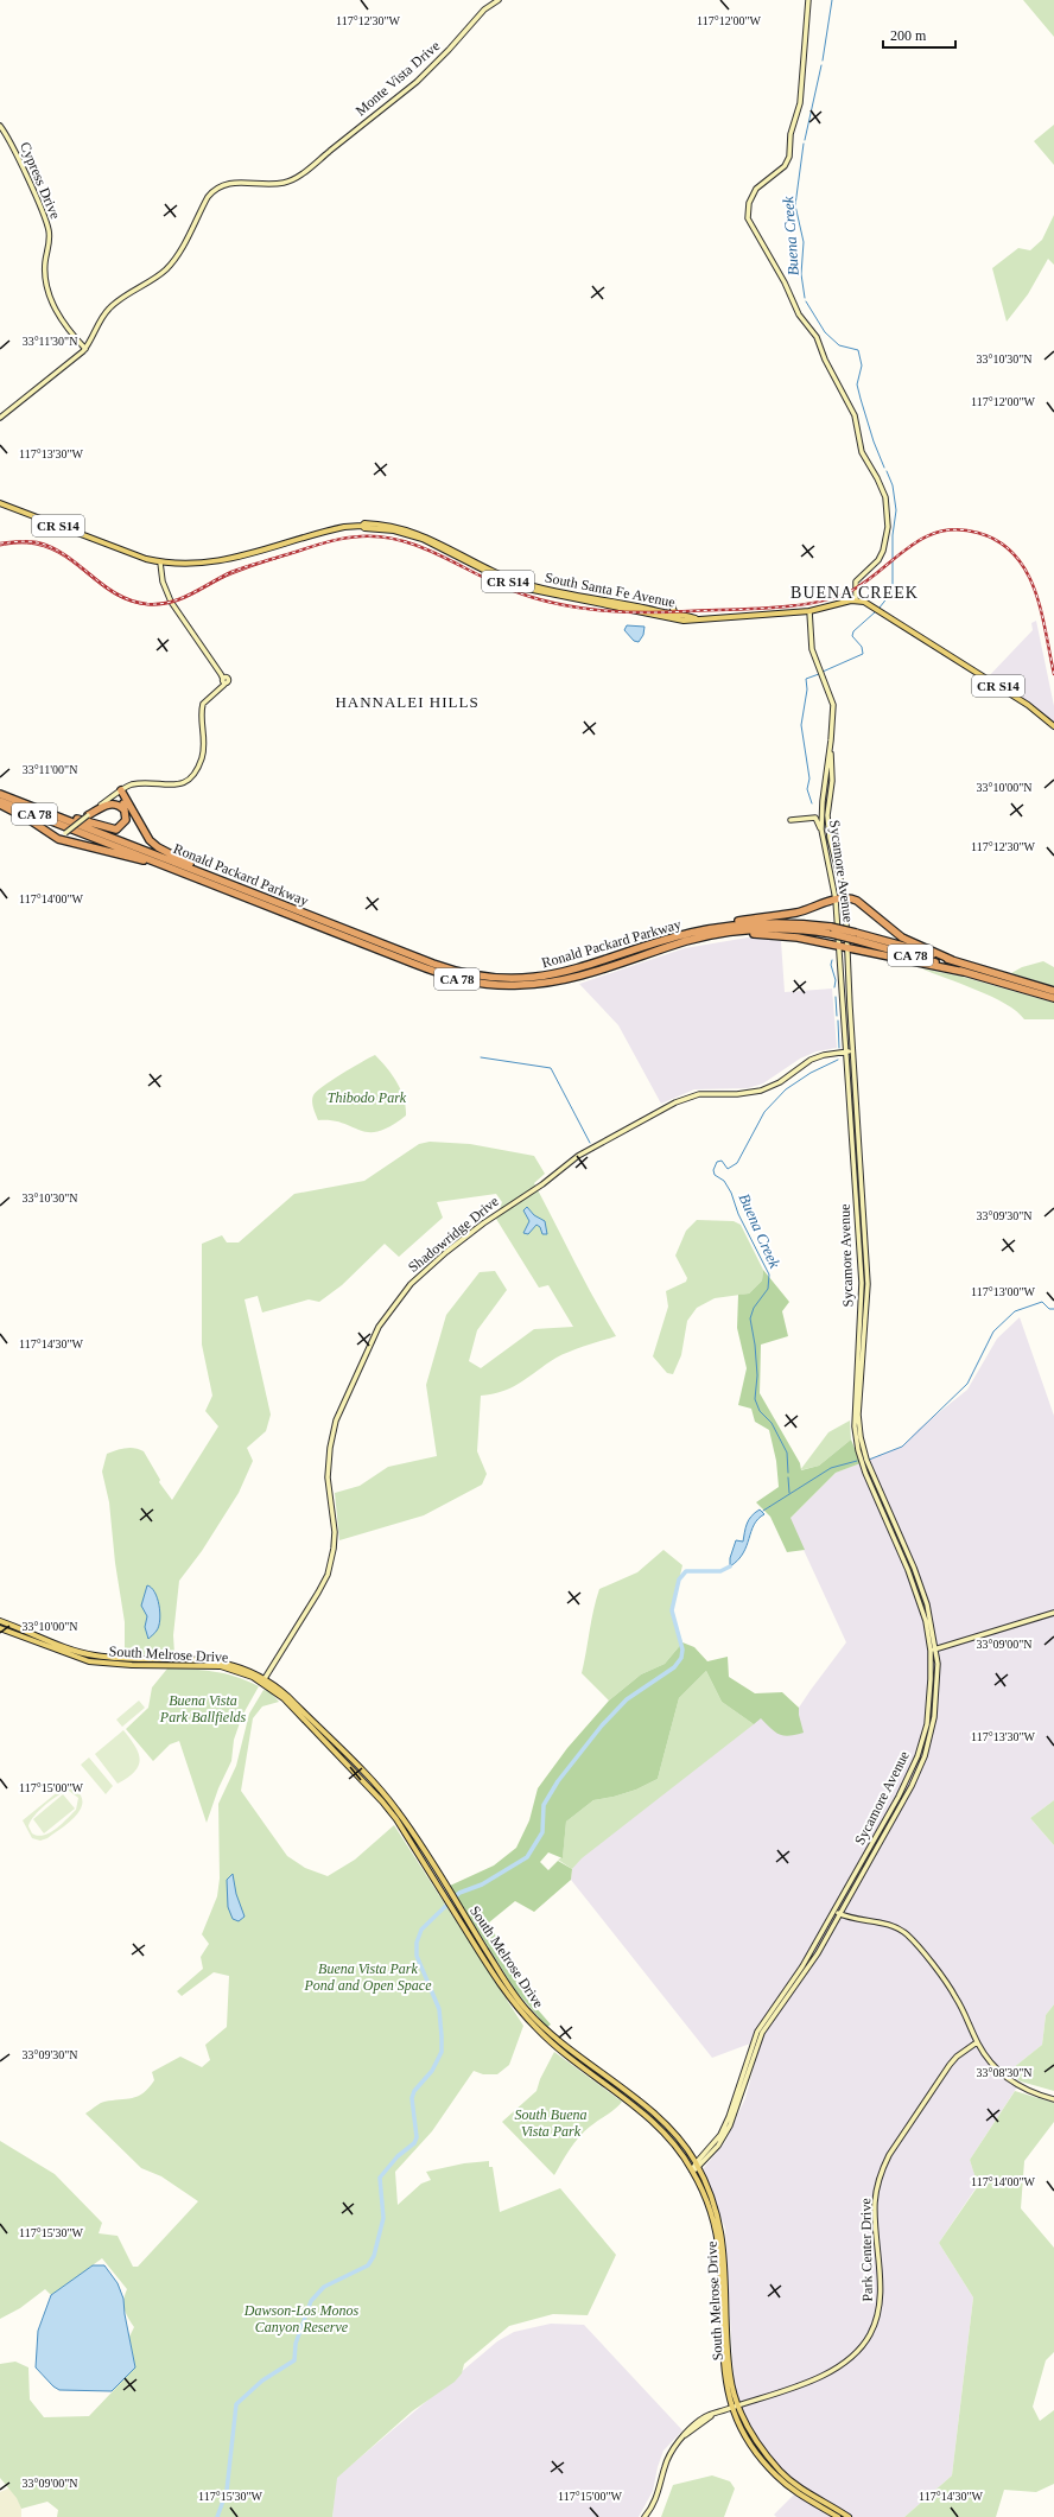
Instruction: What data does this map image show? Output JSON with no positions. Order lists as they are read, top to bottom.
{
  "streets": {
    "highway": ["CA 78", "Ronald Packard Parkway"],
    "main road": [
      "Monte Vista Drive",
      "Cypress Drive",
      "CR S14",
      "South Santa Fe Avenue",
      "Sycamore Avenue",
      "Shadowridge Drive",
      "South Melrose Drive",
      "Park Center Drive"
    ]
  },
  "crossings": [
    ["Monte Vista Drive", "Cypress Drive"],
    ["CR S14", "South Santa Fe Avenue"],
    ["Sycamore Avenue", "Shadowridge Drive"],
    ["Sycamore Avenue", "South Melrose Drive"],
    ["Shadowridge Drive", "South Melrose Drive"],
    ["South Melrose Drive", "Park Center Drive"]
  ],
  "districts": ["BUENA CREEK", "HANNALEI HILLS"],
  "water": ["Buena Creek"],
  "parks": [
    "Thibodo Park",
    "Buena Vista Park Ballfields",
    "Buena Vista Park Pond and Open Space",
    "South Buena Vista Park",
    "Dawson-Los Monos Canyon Reserve"
  ],
  "scale_bar": "200 m",
  "coordinates": [
    "117°12'30\"W",
    "117°12'00\"W",
    "33°11'30\"N",
    "33°10'30\"N",
    "117°13'30\"W",
    "33°11'00\"N",
    "33°10'00\"N",
    "117°14'00\"W",
    "33°09'30\"N",
    "117°13'00\"W",
    "117°14'30\"W",
    "33°09'00\"N",
    "117°15'00\"W",
    "33°08'30\"N",
    "117°15'30\"W"
  ]
}
